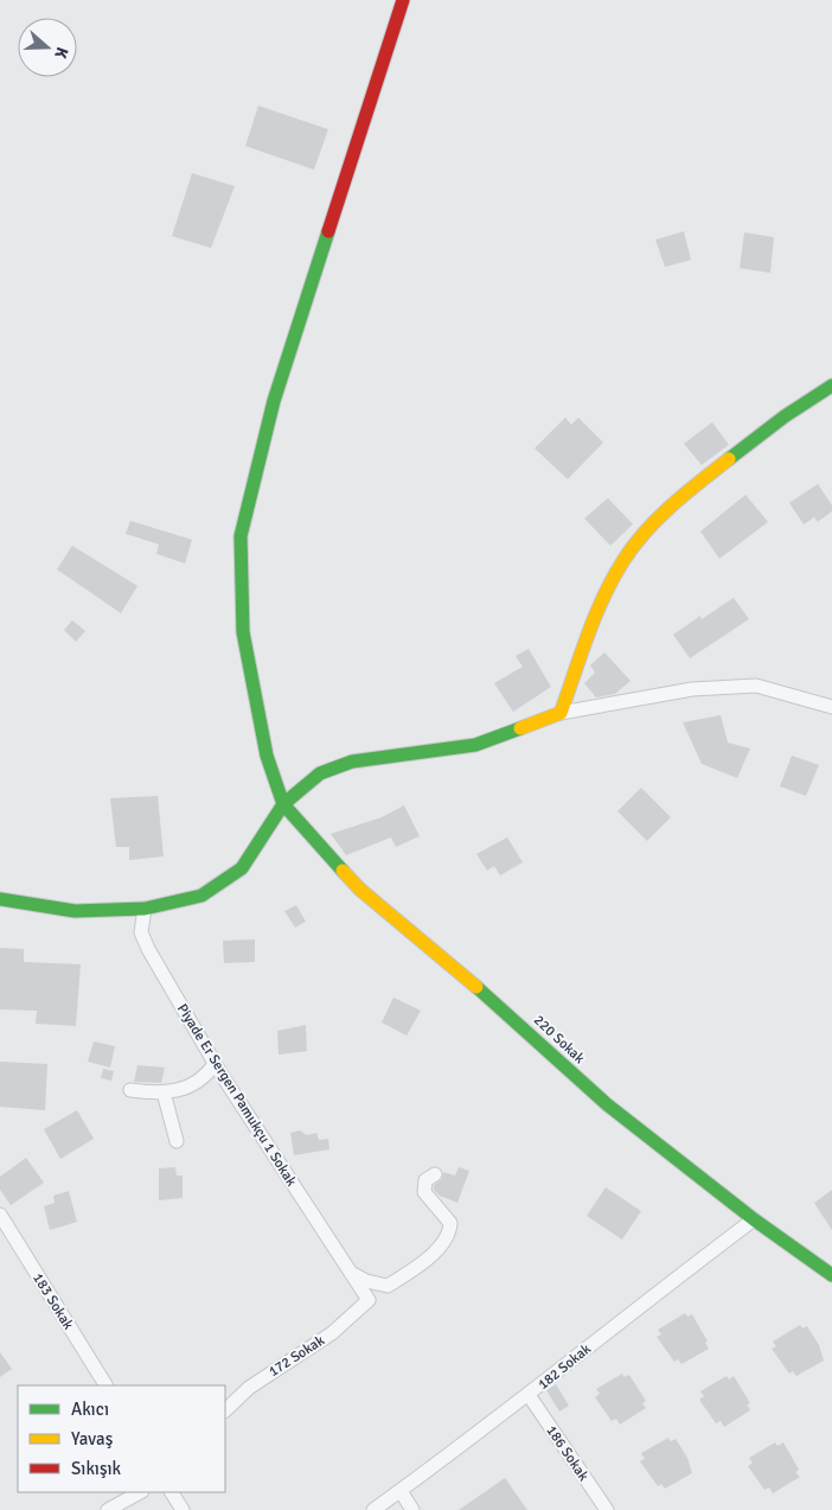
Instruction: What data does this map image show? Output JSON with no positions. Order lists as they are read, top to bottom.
{
  "streets": {
    "street": [
      "220 Sokak",
      "Piyade Er Sergen Pamukçu 1 Sokak",
      "183 Sokak",
      "172 Sokak",
      "182 Sokak",
      "186 Sokak"
    ]
  },
  "crossings": [
    ["220 Sokak", "182 Sokak"],
    ["Piyade Er Sergen Pamukçu 1 Sokak", "172 Sokak"],
    ["182 Sokak", "186 Sokak"]
  ],
  "legend": ["Akıcı", "Yavaş", "Sıkışık"],
  "north": "right"
}
